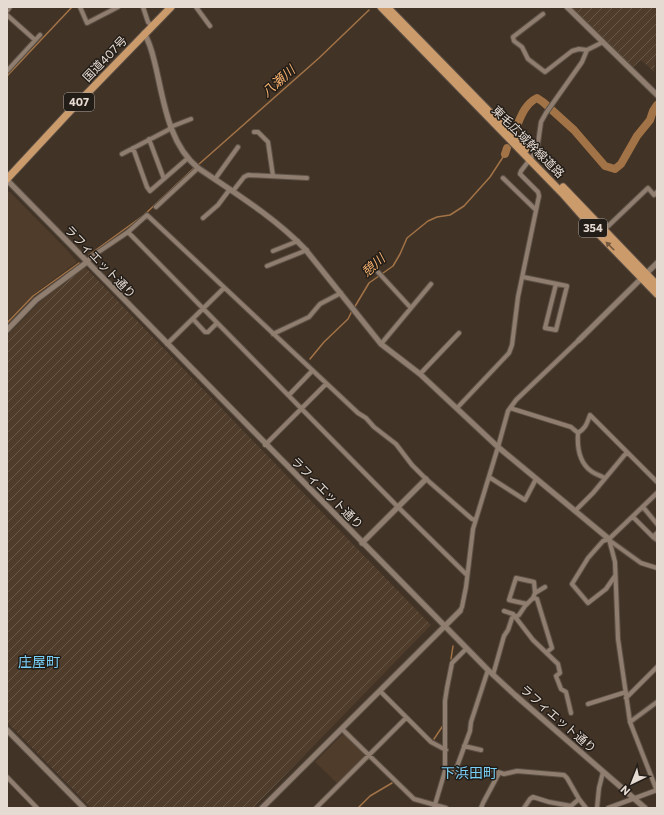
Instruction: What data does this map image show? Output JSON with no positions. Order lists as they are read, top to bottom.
{
  "streets": {
    "highway": [
      "国道407号",
      "407",
      "東毛広域幹線道路",
      "354"
    ],
    "street": ["ラフィエット通り"]
  },
  "crossings": [
    ["国道407号", "ラフィエット通り"],
    ["東毛広域幹線道路", "354"]
  ],
  "districts": ["庄屋町", "下浜田町"],
  "water": ["八瀬川", "憩川"],
  "north": "bottom left"
}
